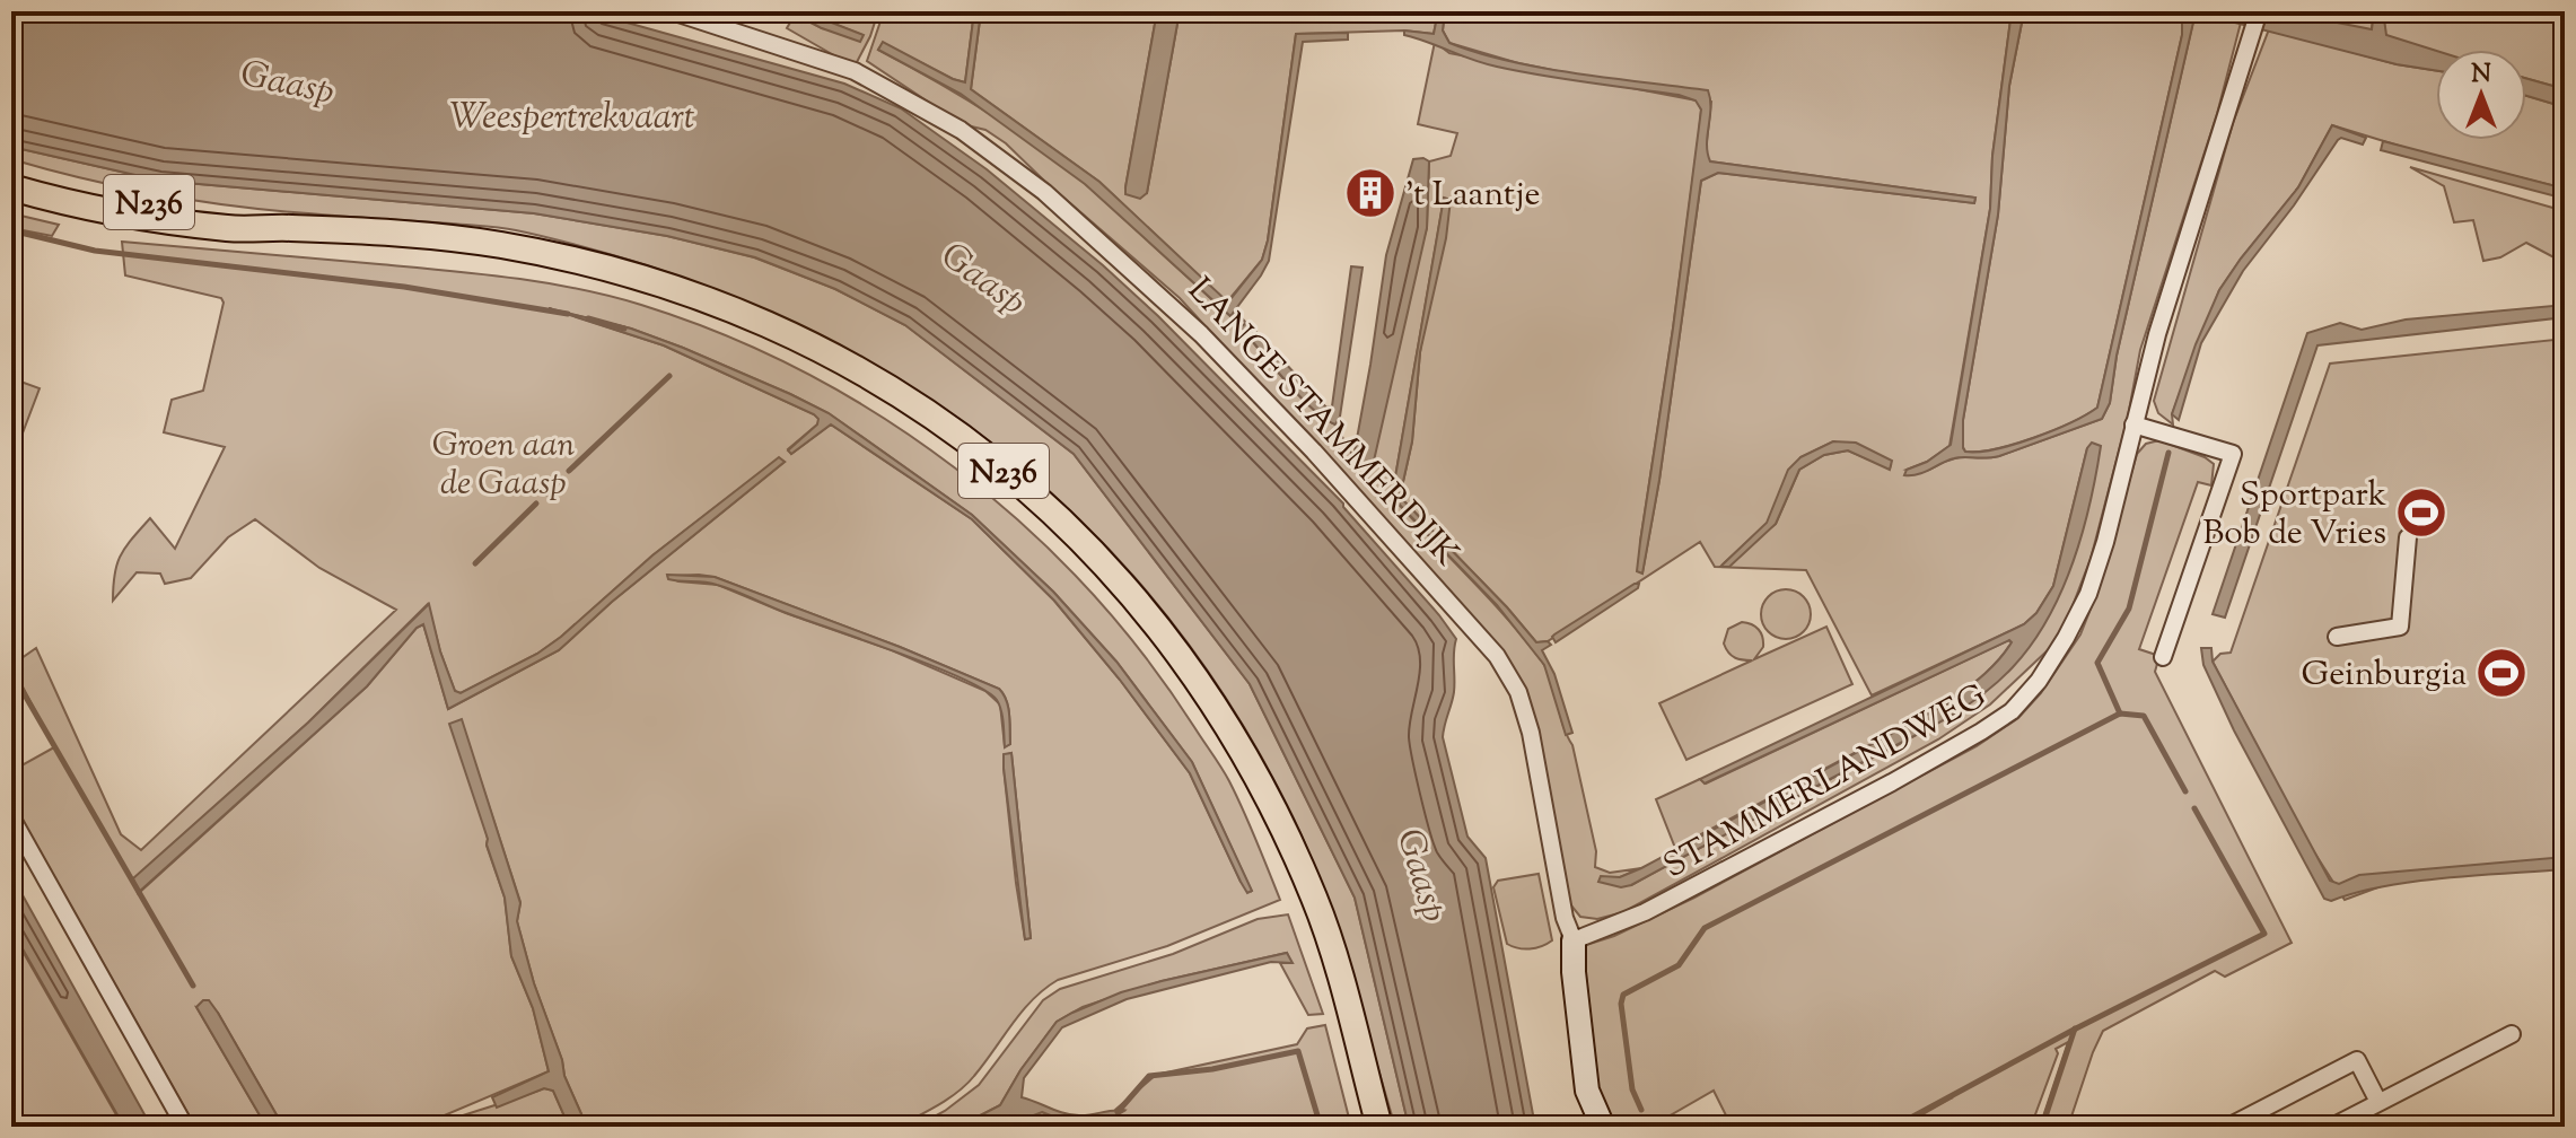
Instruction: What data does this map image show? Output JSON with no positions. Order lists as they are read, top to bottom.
{
  "streets": {
    "main road": ["N236"],
    "street": ["LANGE STAMMERDIJK", "STAMMERLANDWEG"]
  },
  "crossings": [
    ["LANGE STAMMERDIJK", "STAMMERLANDWEG"]
  ],
  "water": ["Gaasp", "Weespertrekvaart"],
  "parks": ["Groen aan de Gaasp"],
  "places": {
    "building": ["'t Laantje"],
    "sports": ["Sportpark Bob de Vries", "Geinburgia"]
  },
  "north": "top"
}
